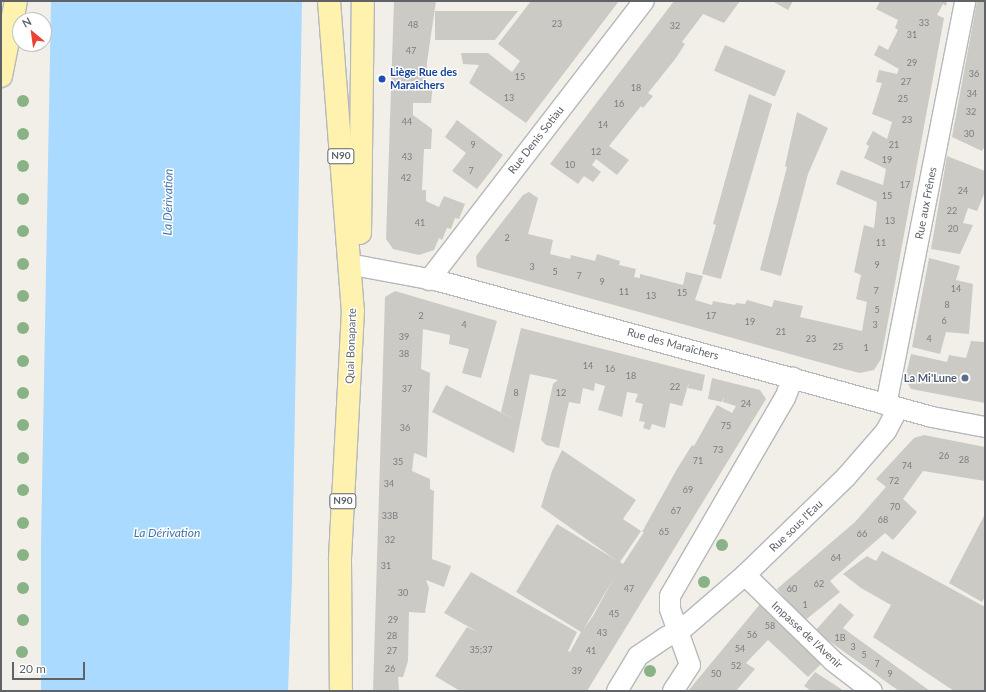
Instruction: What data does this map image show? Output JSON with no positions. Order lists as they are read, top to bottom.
{
  "streets": {
    "main road": ["N90", "Quai Bonaparte"],
    "street": [
      "Rue Denis Sotiau",
      "Rue aux Frênes",
      "Rue des Maraîchers",
      "Rue sous l'Eau",
      "Impasse de l'Avenir"
    ]
  },
  "crossings": [
    ["Rue Denis Sotiau", "Rue des Maraîchers"],
    ["Rue aux Frênes", "Rue des Maraîchers"],
    ["Rue aux Frênes", "Rue sous l'Eau"],
    ["Rue des Maraîchers", "Rue sous l'Eau"],
    ["Rue sous l'Eau", "Impasse de l'Avenir"]
  ],
  "water": ["La Dérivation"],
  "places": ["Liège Rue des Maraîchers", "La Mi'Lune"],
  "house_numbers": [
    "33",
    "23",
    "48",
    "32",
    "31",
    "47",
    "29",
    "36",
    "15",
    "27",
    "18",
    "34",
    "13",
    "25",
    "16",
    "32",
    "23",
    "44",
    "14",
    "30",
    "9",
    "21",
    "12",
    "43",
    "19",
    "10",
    "7",
    "42",
    "17",
    "24",
    "15",
    "22",
    "13",
    "41",
    "20",
    "2",
    "11",
    "9",
    "3",
    "5",
    "7",
    "9",
    "14",
    "7",
    "11",
    "15",
    "13",
    "8",
    "5",
    "2",
    "17",
    "6",
    "19",
    "4",
    "3",
    "21",
    "39",
    "23",
    "4",
    "25",
    "1",
    "38",
    "14",
    "16",
    "18",
    "22",
    "37",
    "8",
    "12",
    "24",
    "75",
    "36",
    "73",
    "26",
    "28",
    "71",
    "35",
    "74",
    "72",
    "34",
    "69",
    "70",
    "67",
    "33B",
    "68",
    "65",
    "66",
    "32",
    "64",
    "31",
    "62",
    "47",
    "60",
    "30",
    "1",
    "45",
    "29",
    "58",
    "43",
    "56",
    "28",
    "1B",
    "3",
    "54",
    "35;37",
    "27",
    "41",
    "5",
    "7",
    "52",
    "26",
    "39",
    "50",
    "9"
  ],
  "scale_bar": "20 m",
  "north": "top left"
}
